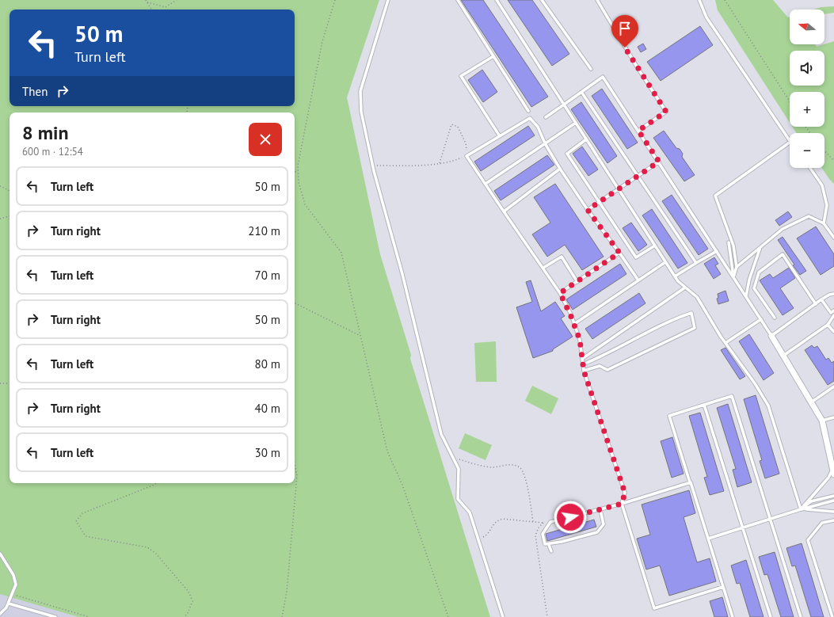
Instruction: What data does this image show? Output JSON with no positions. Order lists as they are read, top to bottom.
{
  "north": "left",
  "page": {
    "map_buttons": ["+", "−"],
    "turn": ["50 m", "Turn left"],
    "then": "Then",
    "heading": ["8 min", "600 m · 12:54"],
    "list": [
      {
        "name": "Turn left",
        "value": "50 m"
      },
      {
        "name": "Turn right",
        "value": "210 m"
      },
      {
        "name": "Turn left",
        "value": "70 m"
      },
      {
        "name": "Turn right",
        "value": "50 m"
      },
      {
        "name": "Turn left",
        "value": "80 m"
      },
      {
        "name": "Turn right",
        "value": "40 m"
      },
      {
        "name": "Turn left",
        "value": "30 m"
      }
    ]
  }
}
